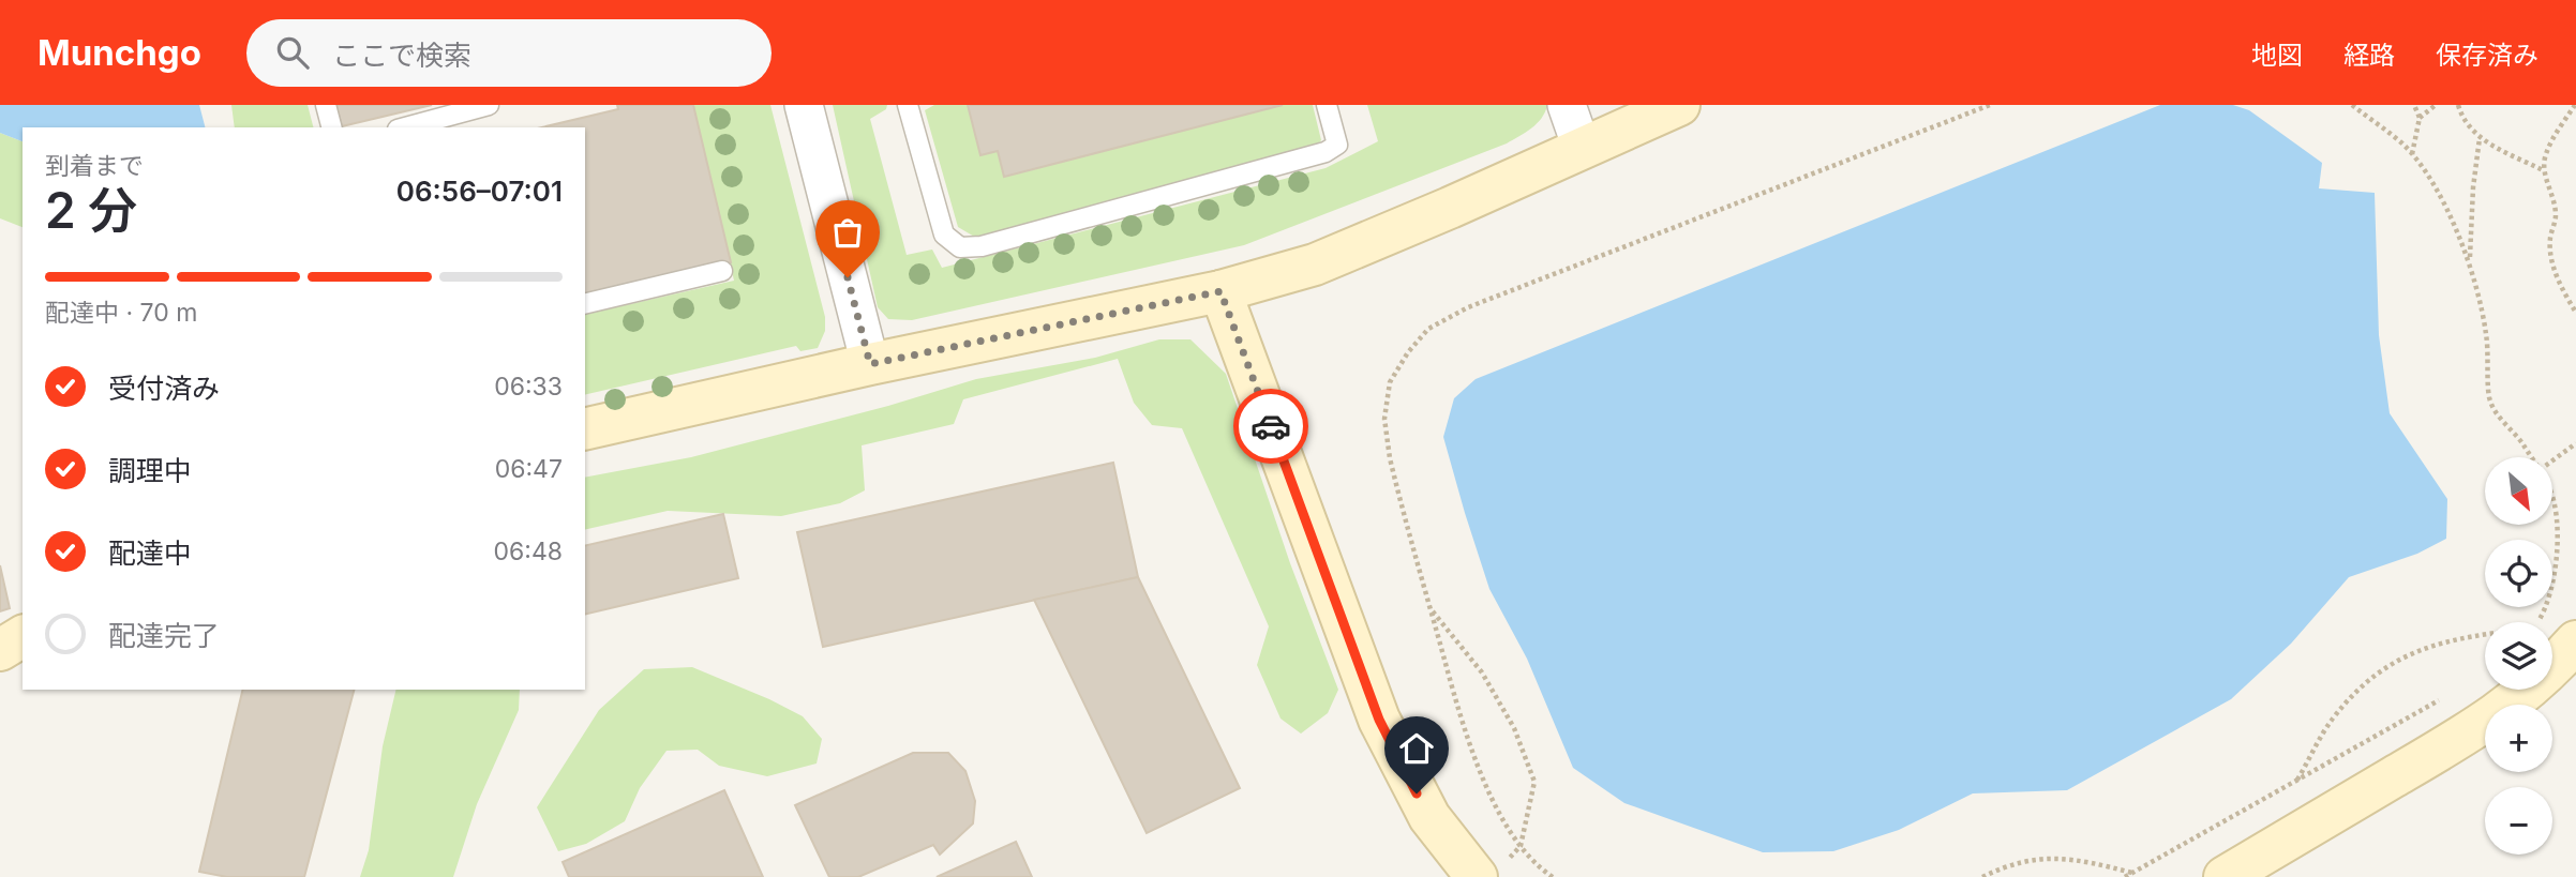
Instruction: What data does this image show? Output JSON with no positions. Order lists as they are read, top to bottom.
{
  "north": "bottom right",
  "page": {
    "header": "Munchgo",
    "search": "ここで検索",
    "nav": ["地図", "経路", "保存済み"],
    "heading": ["2 分", "到着まで", "06:56–07:01"],
    "bar": "配達中 · 70 m",
    "list": [
      ["受付済み", "06:33"],
      ["調理中", "06:47"],
      ["配達中", "06:48"],
      "配達完了"
    ],
    "map_buttons": ["+", "−"]
  }
}
